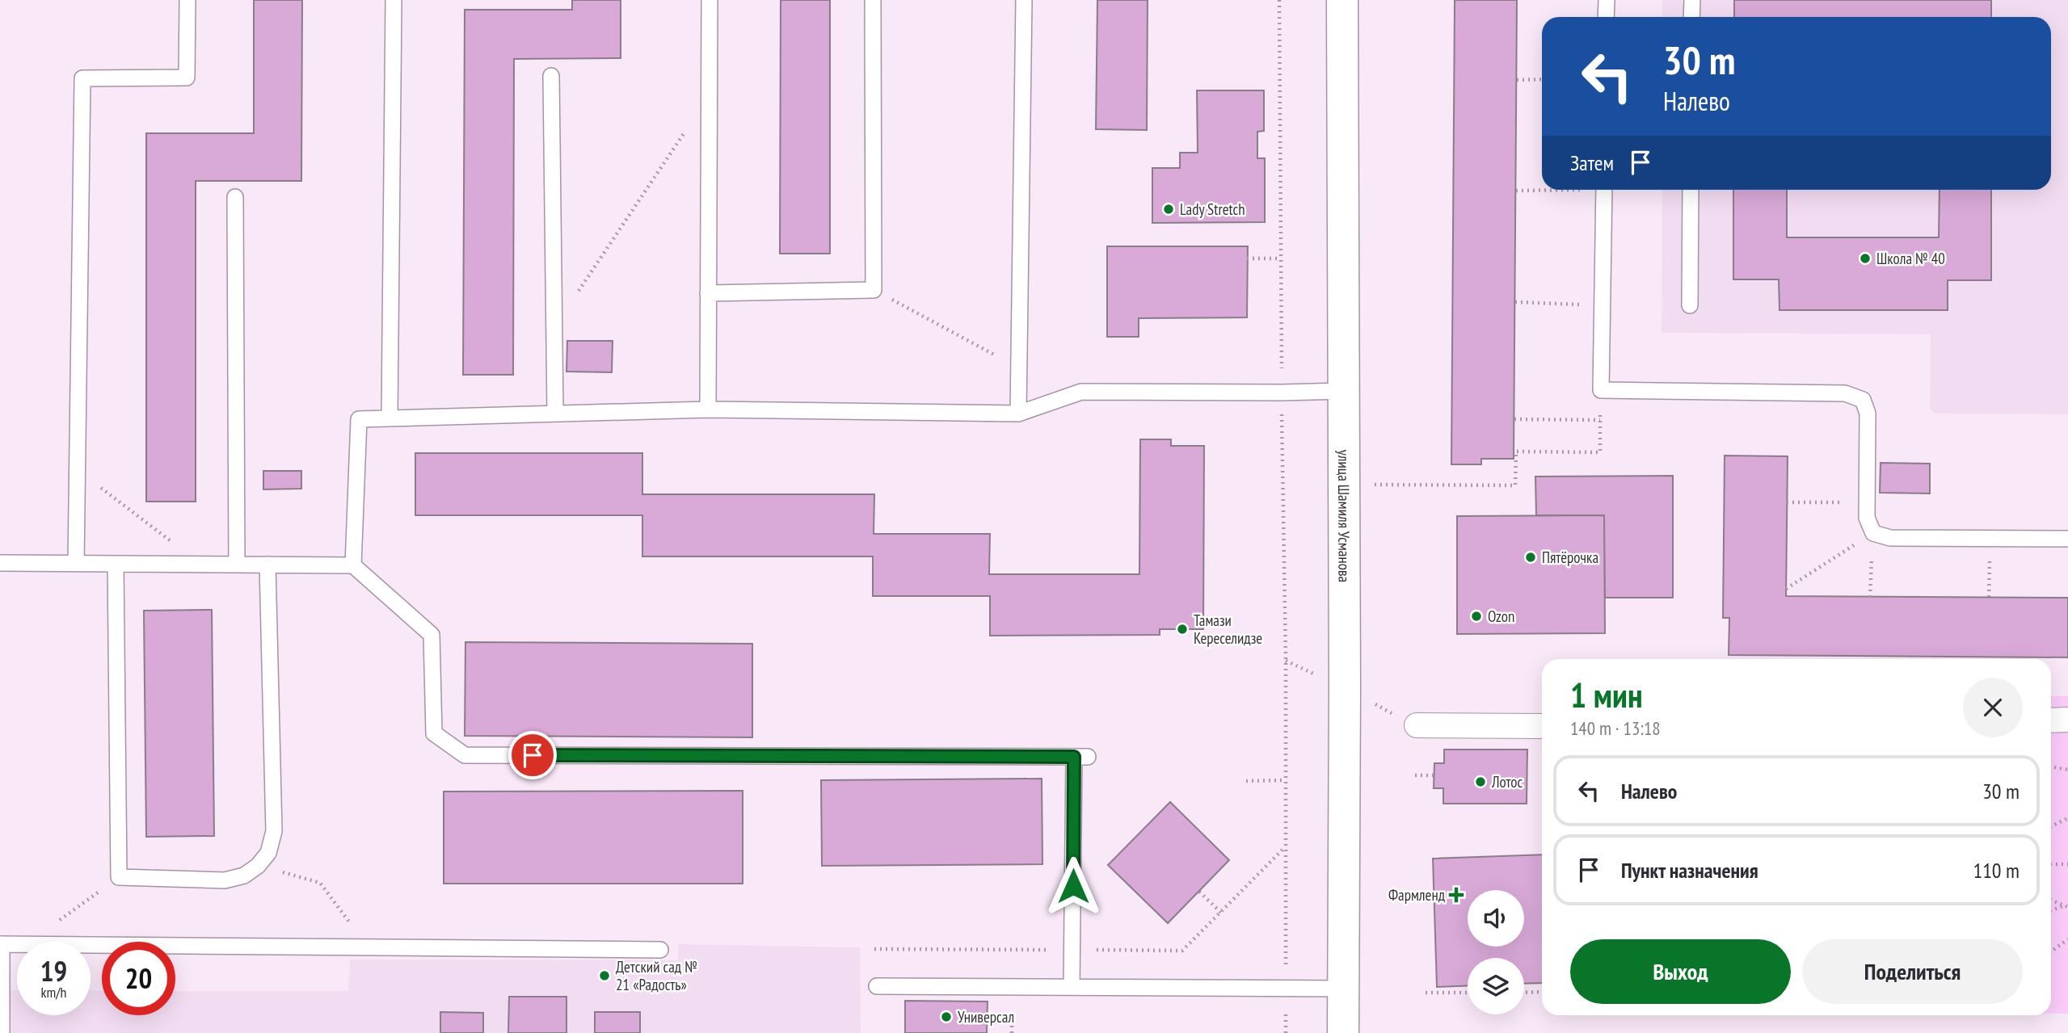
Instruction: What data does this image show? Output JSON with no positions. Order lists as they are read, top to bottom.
{
  "streets": {
    "street": ["улица Шамиля Усманова"]
  },
  "places": {
    "other": [
      "Lady Stretch",
      "Школа № 40",
      "Пятёрочка",
      "Ozon",
      "Тамази Кереселидзе",
      "Лотос",
      "Детский сад № 21 «Радость»",
      "Универсал"
    ],
    "health": ["Фармленд"]
  },
  "page": {
    "turn": ["30 m", "Налево"],
    "then": "Затем",
    "heading": ["1 мин", "140 m · 13:18"],
    "list": [
      {
        "name": "Налево",
        "value": "30 m"
      },
      {
        "name": "Пункт назначения",
        "value": "110 m"
      }
    ],
    "buttons": ["Выход", "Поделиться"],
    "speed": "19 km/h",
    "limit": "20"
  }
}
